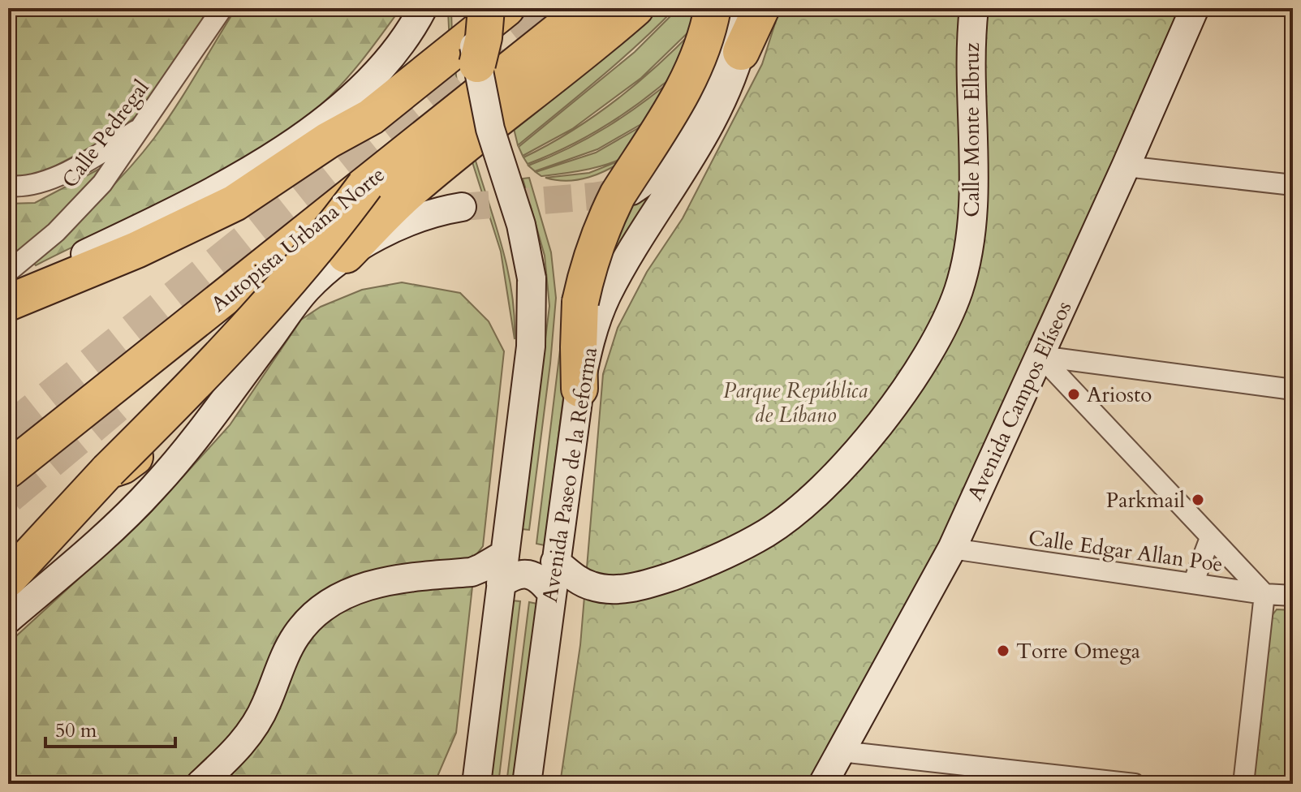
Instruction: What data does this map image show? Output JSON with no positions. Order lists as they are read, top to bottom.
{
  "streets": {
    "highway": ["Autopista Urbana Norte"],
    "main road": ["Calle Monte Elbruz", "Avenida Campos Elíseos", "Avenida Paseo de la Reforma"],
    "street": ["Calle Pedregal", "Calle Edgar Allan Poe"]
  },
  "crossings": [
    ["Calle Monte Elbruz", "Avenida Paseo de la Reforma"],
    ["Avenida Campos Elíseos", "Calle Edgar Allan Poe"]
  ],
  "parks": ["Parque República de Líbano"],
  "places": ["Ariosto", "Parkmail", "Torre Omega"],
  "scale_bar": "50 m"
}
